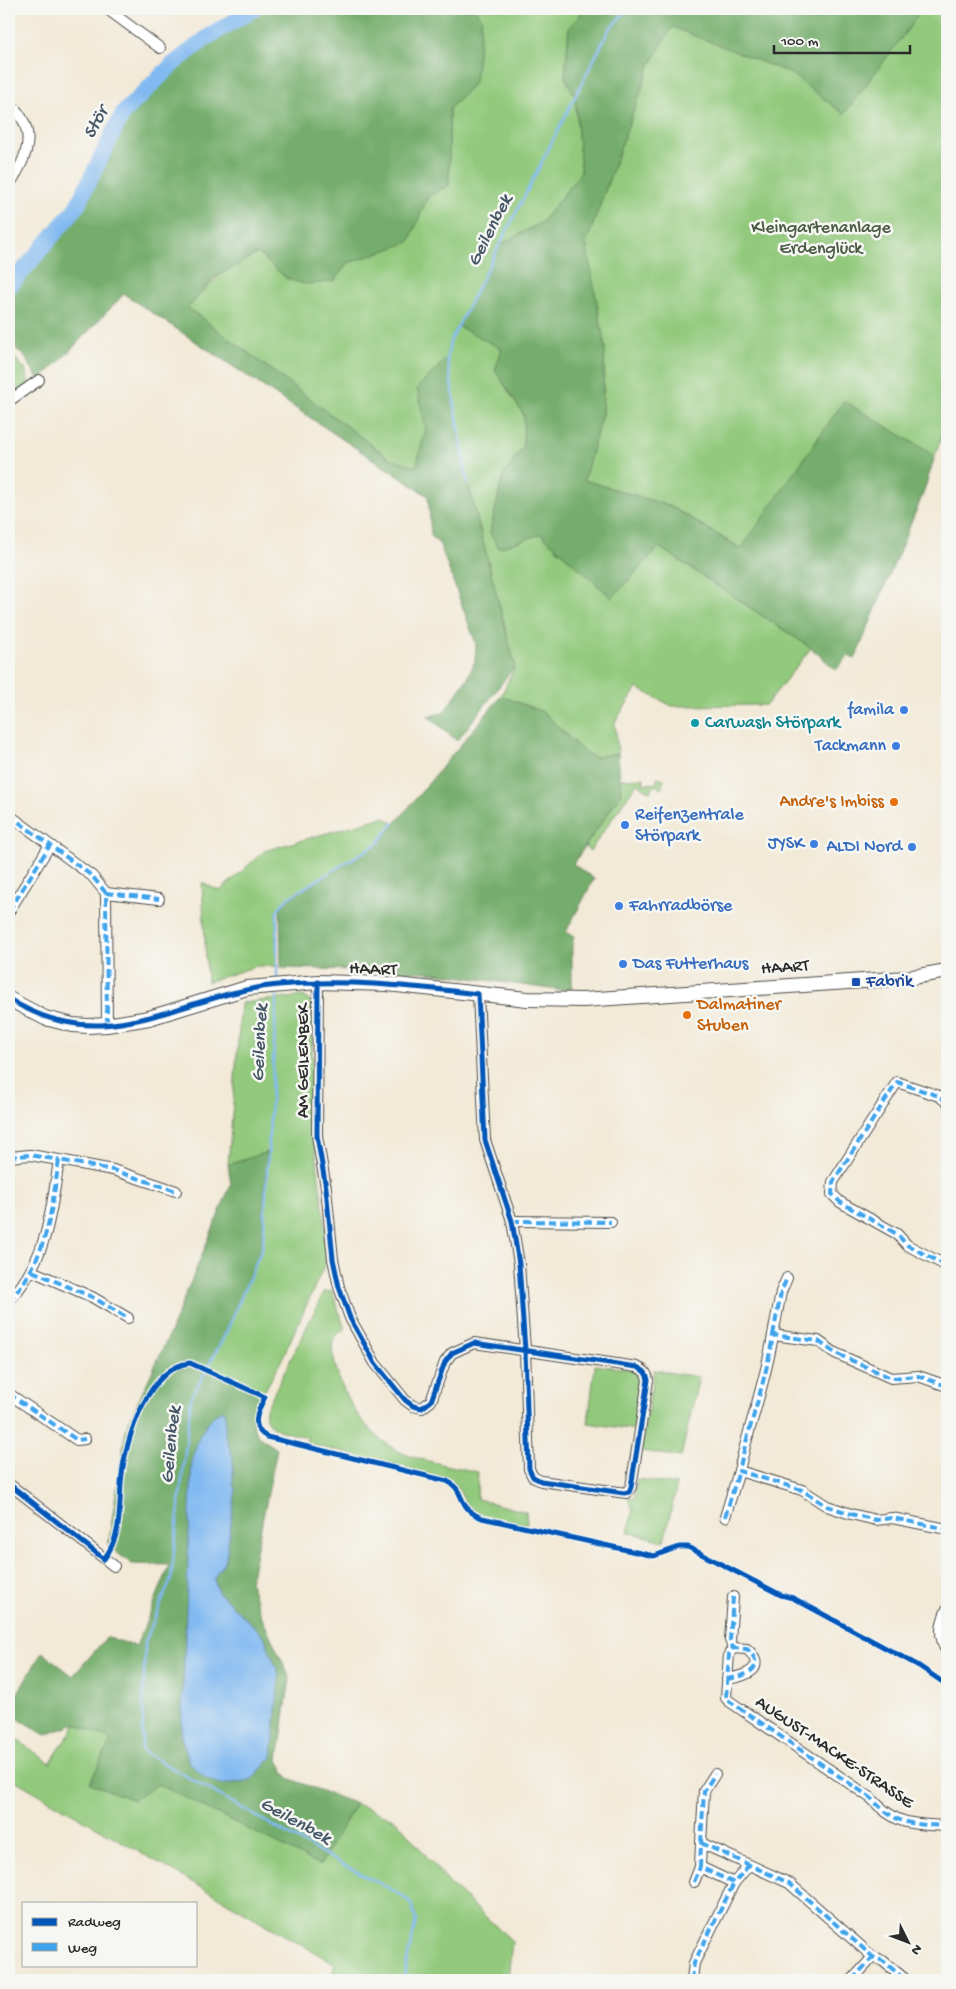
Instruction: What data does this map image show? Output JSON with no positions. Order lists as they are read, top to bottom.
{
  "streets": {
    "main road": ["HAART"],
    "street": ["AM GEILENBEK", "AUGUST-MACKE-STRASSE"]
  },
  "crossings": [
    ["HAART", "AM GEILENBEK"]
  ],
  "water": ["Stör", "Geilenbek"],
  "parks": ["Kleingartenanlage Erdenglück"],
  "places": {
    "other": [
      "famila",
      "Carwash Störpark",
      "Tackmann",
      "Andre's Imbiss",
      "Reifenzentrale Störpark",
      "JYSK",
      "ALDI Nord",
      "Fahrradbörse",
      "Das Futterhaus",
      "Dalmatiner Stuben"
    ],
    "transit": ["Fabrik"]
  },
  "legend": ["Radweg", "Weg"],
  "scale_bar": "100 m",
  "north": "bottom right"
}
